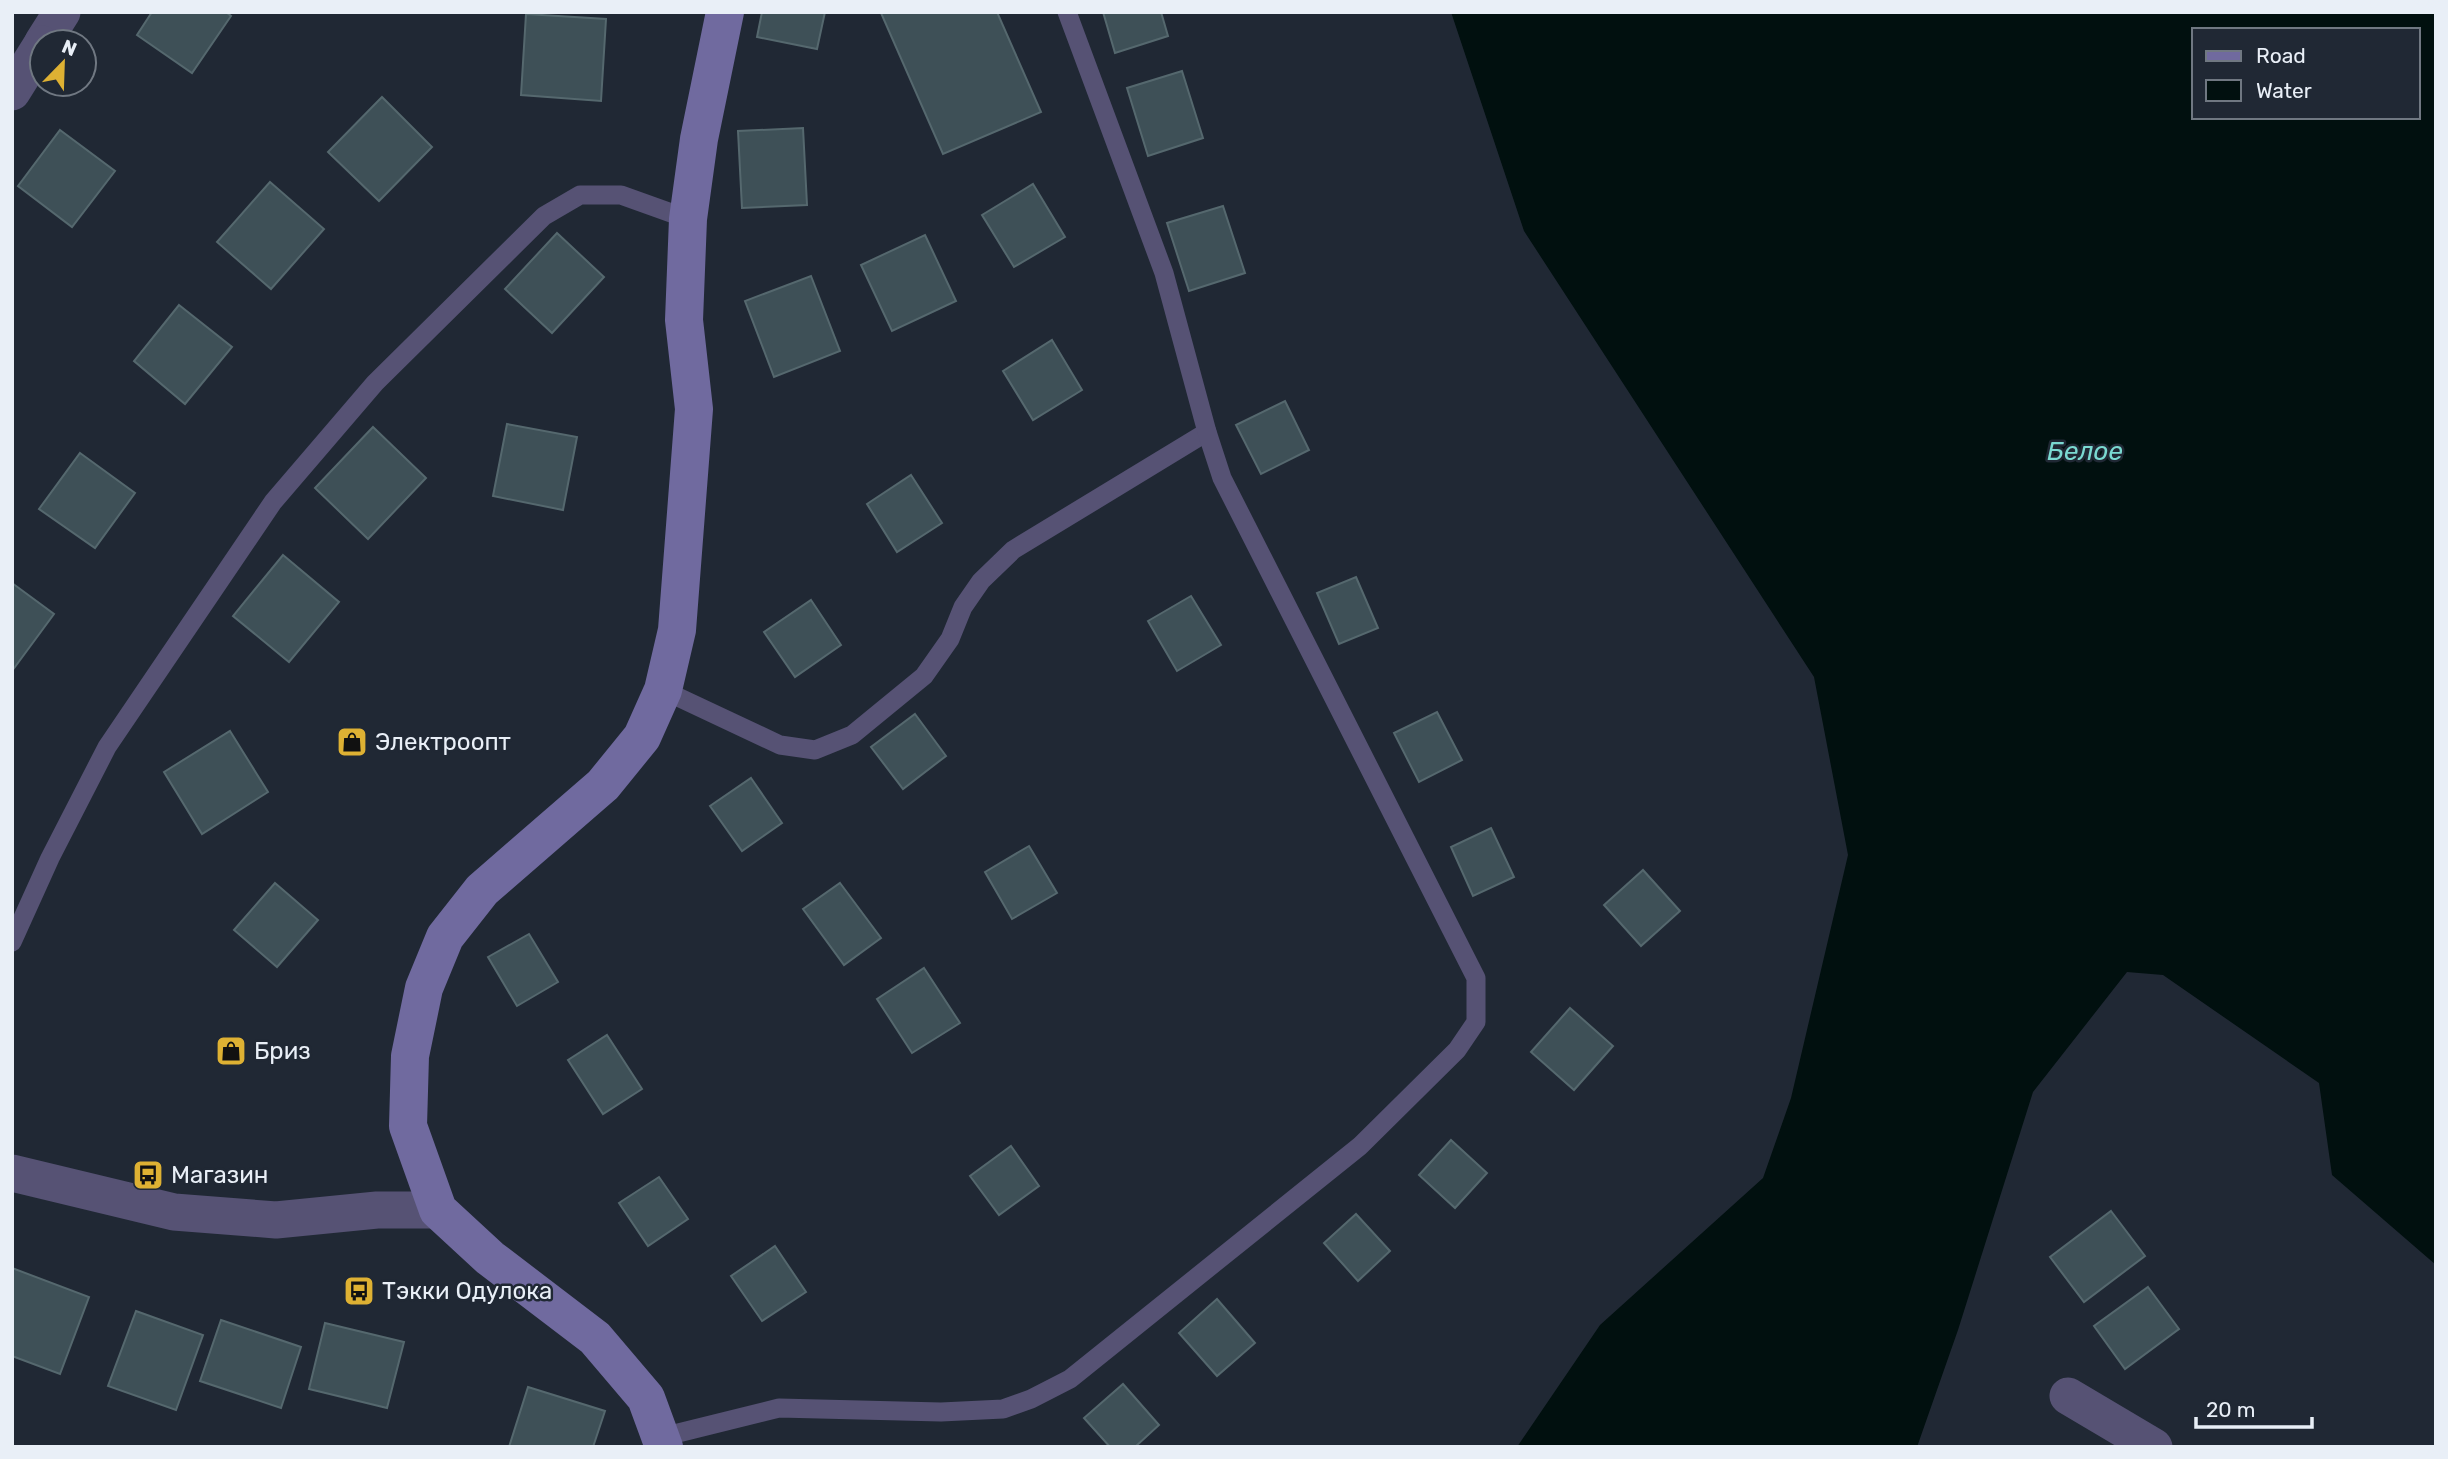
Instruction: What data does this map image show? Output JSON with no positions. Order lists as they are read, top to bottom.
{
  "water": ["Белое"],
  "places": {
    "shop": ["Электроопт", "Бриз"],
    "bus stop": ["Магазин", "Тэкки Одулока"]
  },
  "legend": ["Road", "Water"],
  "scale_bar": "20 m",
  "north": "top right"
}
